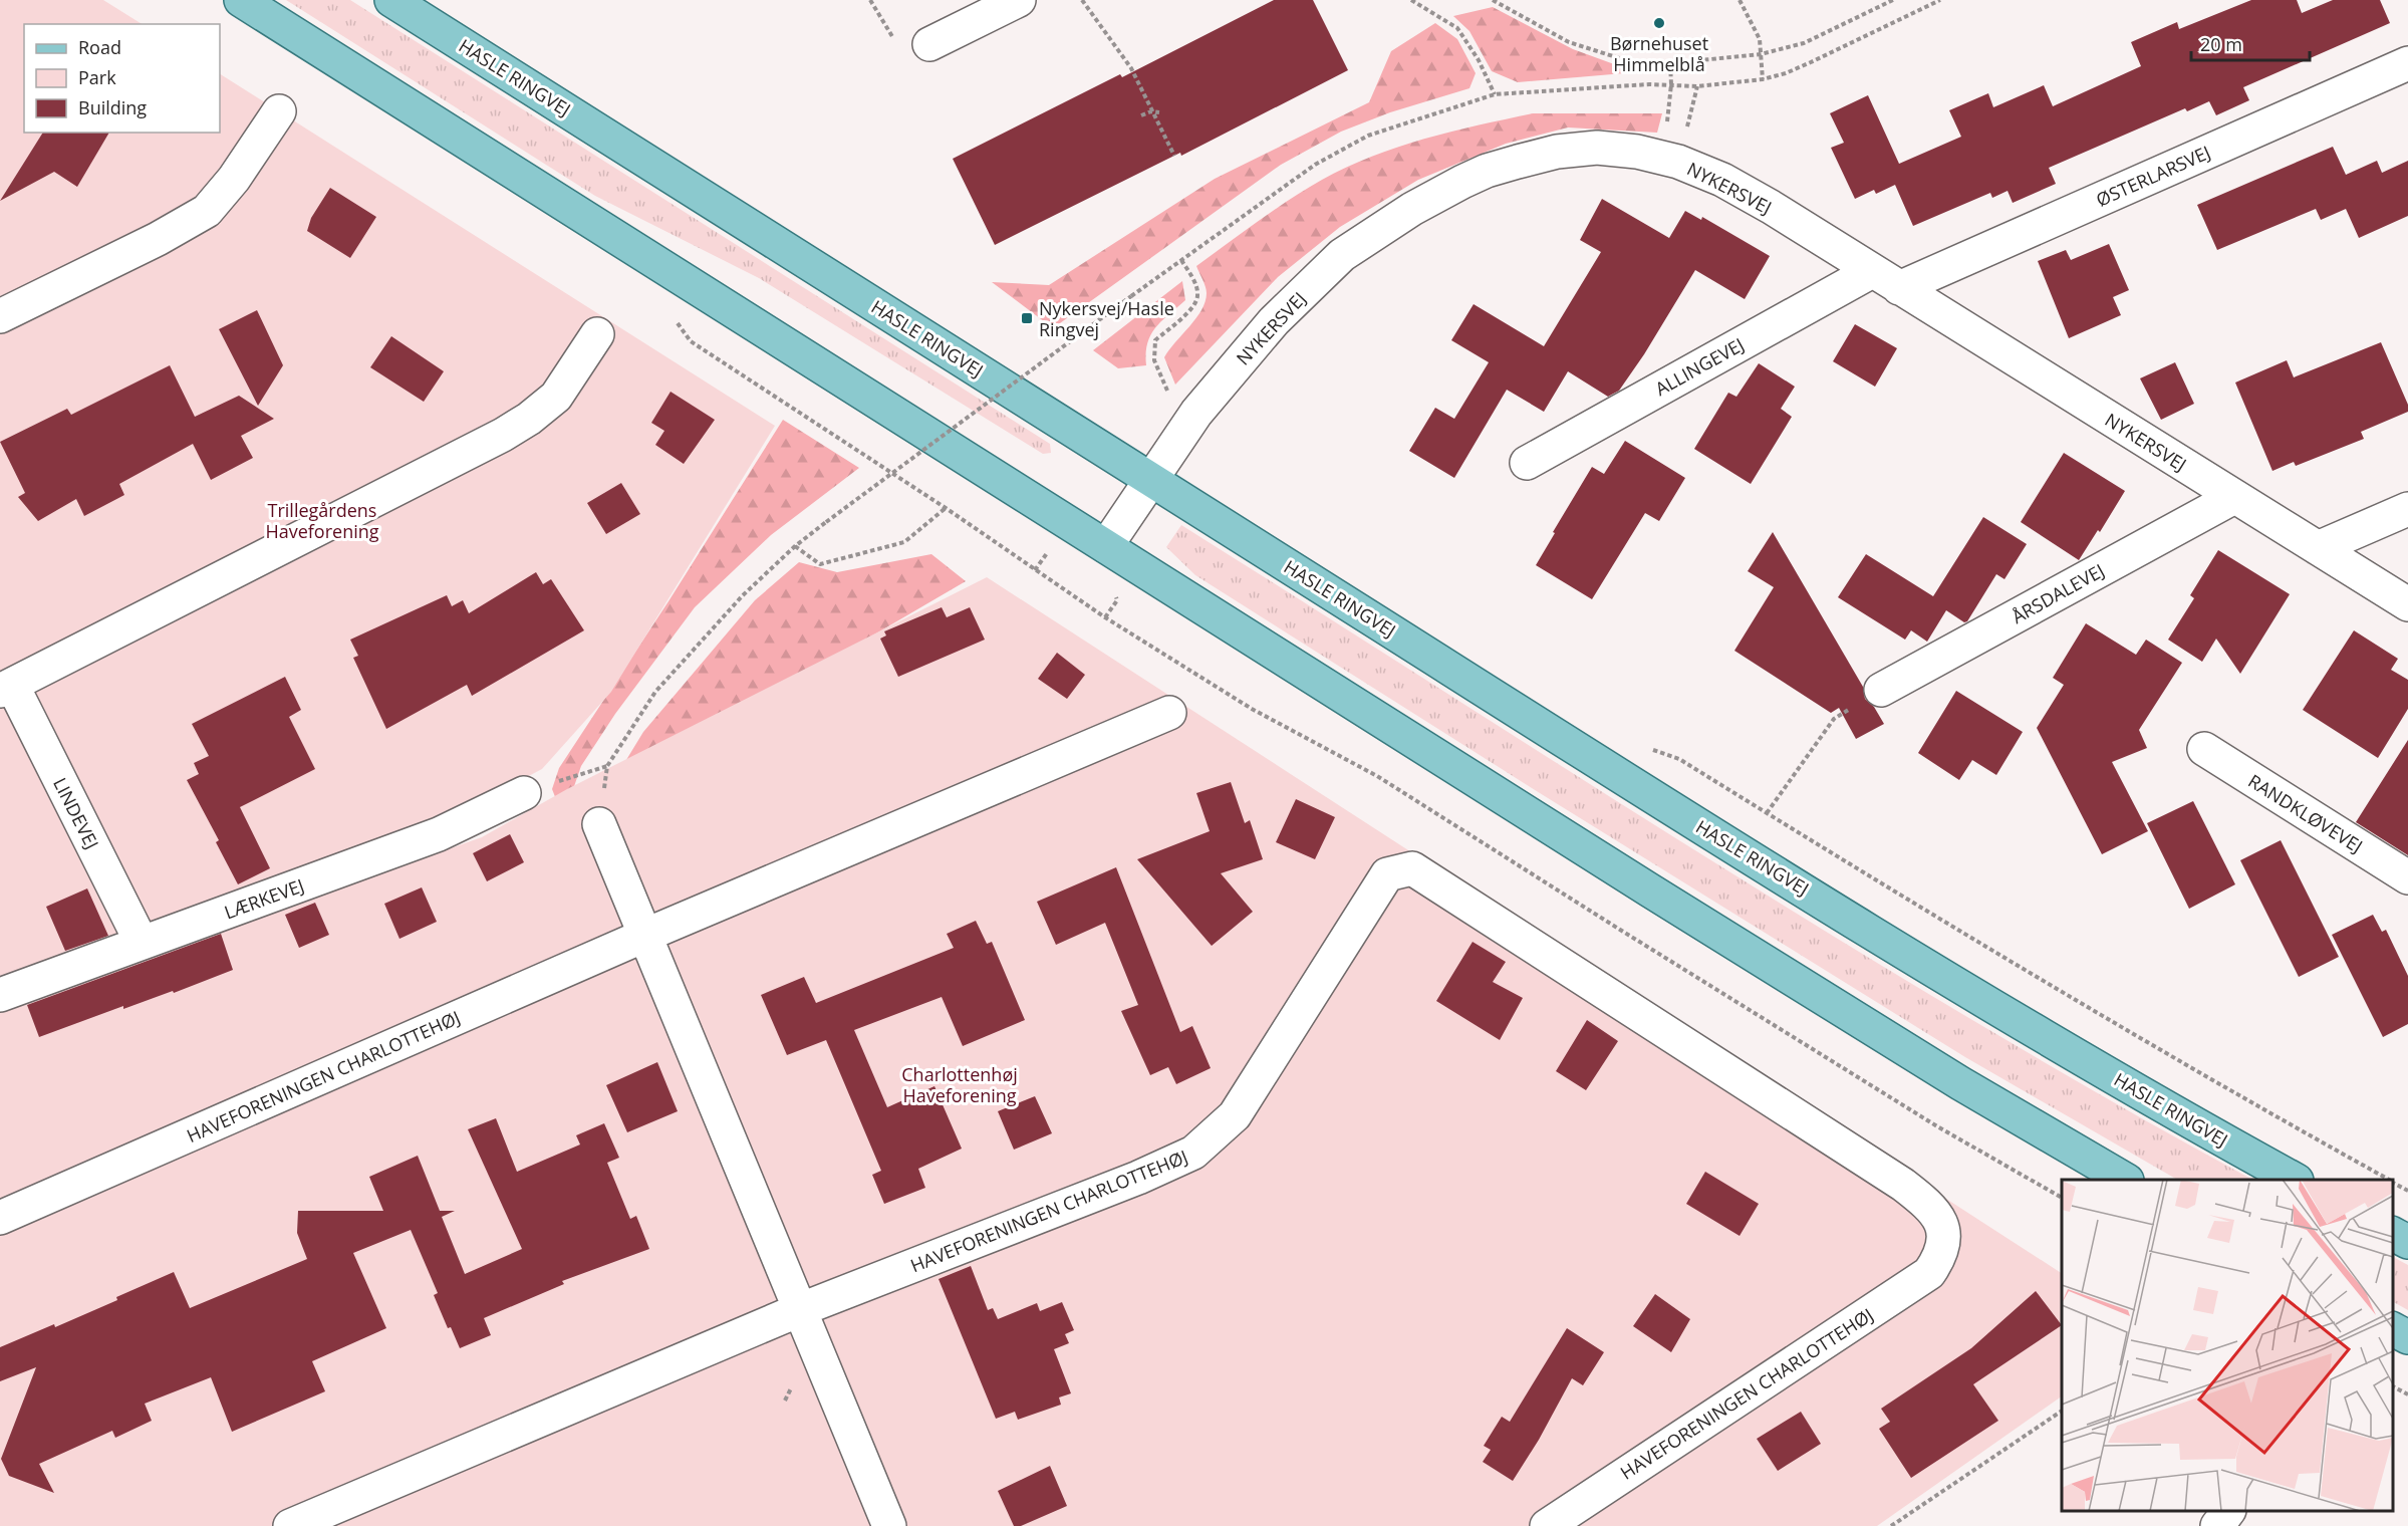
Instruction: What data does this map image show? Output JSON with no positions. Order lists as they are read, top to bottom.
{
  "streets": {
    "main road": ["HASLE RINGVEJ"],
    "street": [
      "ØSTERLARSVEJ",
      "NYKERSVEJ",
      "ALLINGEVEJ",
      "ÅRSDALEVEJ",
      "LINDEVEJ",
      "RANDKLØVEVEJ",
      "LÆRKEVEJ",
      "HAVEFORENINGEN CHARLOTTEHØJ"
    ]
  },
  "crossings": [
    ["HASLE RINGVEJ", "NYKERSVEJ"],
    ["ØSTERLARSVEJ", "NYKERSVEJ"],
    ["NYKERSVEJ", "ALLINGEVEJ"],
    ["NYKERSVEJ", "ÅRSDALEVEJ"],
    ["LINDEVEJ", "LÆRKEVEJ"]
  ],
  "parks": ["Trillegårdens Haveforening", "Charlottenhøj Haveforening"],
  "places": {
    "other": ["Børnehuset Himmelblå"],
    "transit": ["Nykersvej/Hasle Ringvej"]
  },
  "legend": ["Road", "Park", "Building"],
  "scale_bar": "20 m"
}
